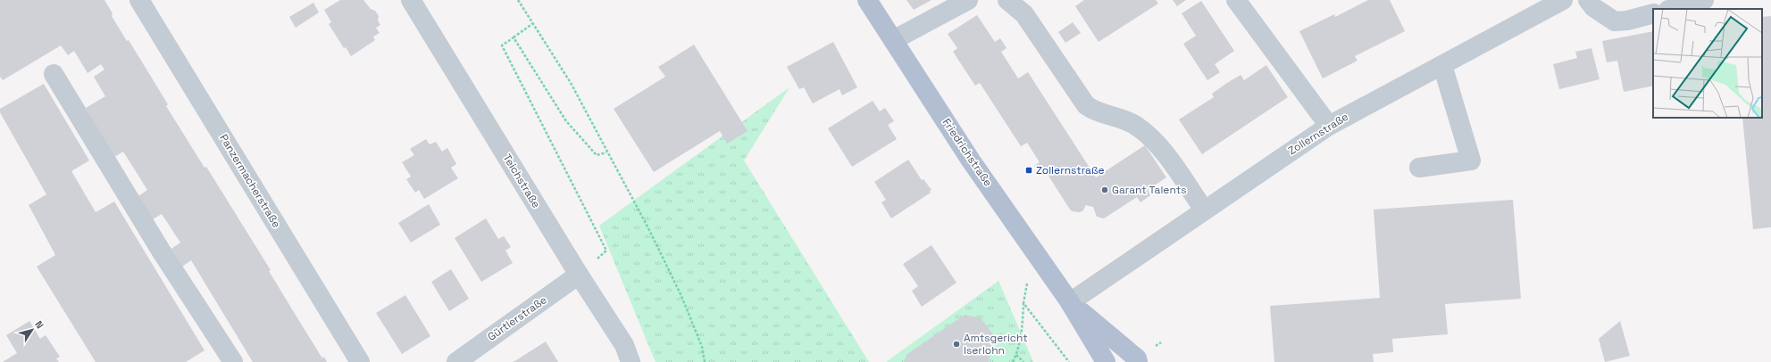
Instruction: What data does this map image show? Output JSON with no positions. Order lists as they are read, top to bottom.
{
  "streets": {
    "main road": ["Friedrichstraße"],
    "street": [
      "Zollernstraße",
      "Panzermacherstraße",
      "Teichstraße",
      "Gürtlerstraße"
    ]
  },
  "crossings": [
    ["Zollernstraße", "Friedrichstraße"],
    ["Teichstraße", "Gürtlerstraße"]
  ],
  "places": {
    "transit": ["Zollernstraße"],
    "other": ["Garant Talents", "Amtsgericht Iserlohn"]
  },
  "north": "top right"
}
